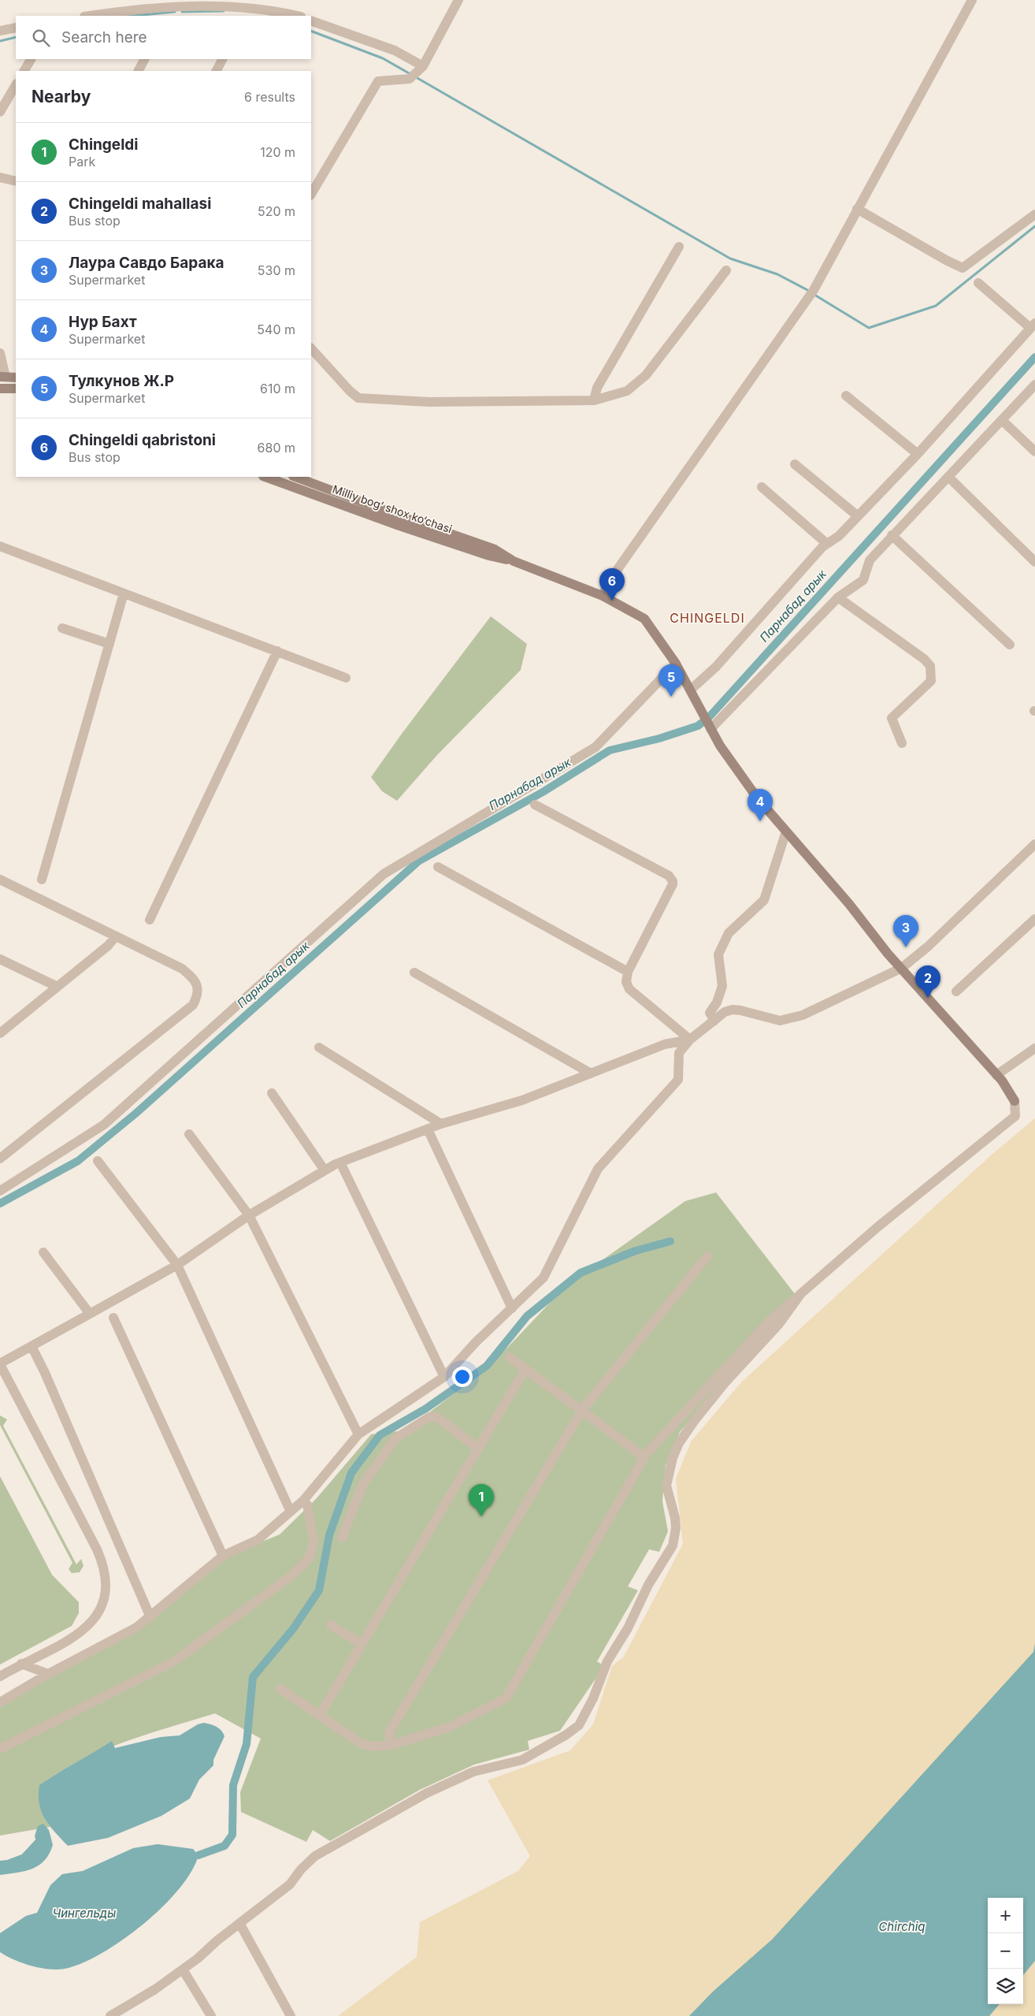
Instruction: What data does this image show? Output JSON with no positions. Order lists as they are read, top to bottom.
{
  "streets": {
    "main road": ["Milliy bog‘ shox ko‘chasi"]
  },
  "districts": ["CHINGELDI"],
  "water": ["Парнабад арык", "Чингельды", "Chirchiq"],
  "page": {
    "search": "Search here",
    "heading": ["Nearby", "6 results"],
    "list": [
      {
        "mark": "1",
        "name": "Chingeldi",
        "note": "Park",
        "value": "120 m"
      },
      {
        "mark": "2",
        "name": "Chingeldi mahallasi",
        "note": "Bus stop",
        "value": "520 m"
      },
      {
        "mark": "3",
        "name": "Лаура Савдо Барака",
        "note": "Supermarket",
        "value": "530 m"
      },
      {
        "mark": "4",
        "name": "Нур Бахт",
        "note": "Supermarket",
        "value": "540 m"
      },
      {
        "mark": "5",
        "name": "Тулкунов Ж.Р",
        "note": "Supermarket",
        "value": "610 m"
      },
      {
        "mark": "6",
        "name": "Chingeldi qabristoni",
        "note": "Bus stop",
        "value": "680 m"
      }
    ],
    "pins": [
      "6",
      "5",
      "4",
      "3",
      "2",
      "1"
    ],
    "map_buttons": ["+", "−"]
  }
}
